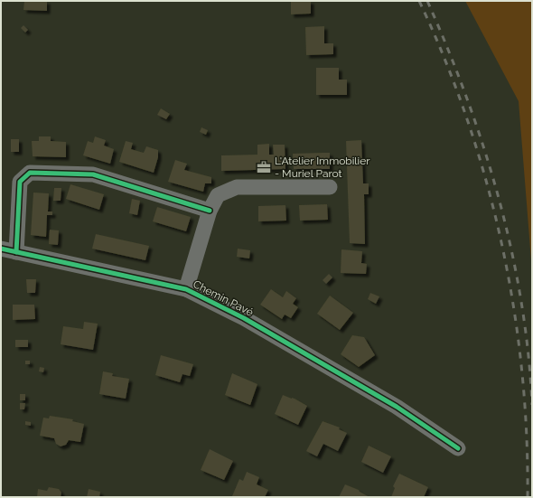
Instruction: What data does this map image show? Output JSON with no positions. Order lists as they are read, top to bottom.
{
  "streets": {
    "street": ["Chemin Pavé"]
  },
  "places": {
    "office": ["L'Atelier Immobilier - Muriel Parot"]
  }
}
